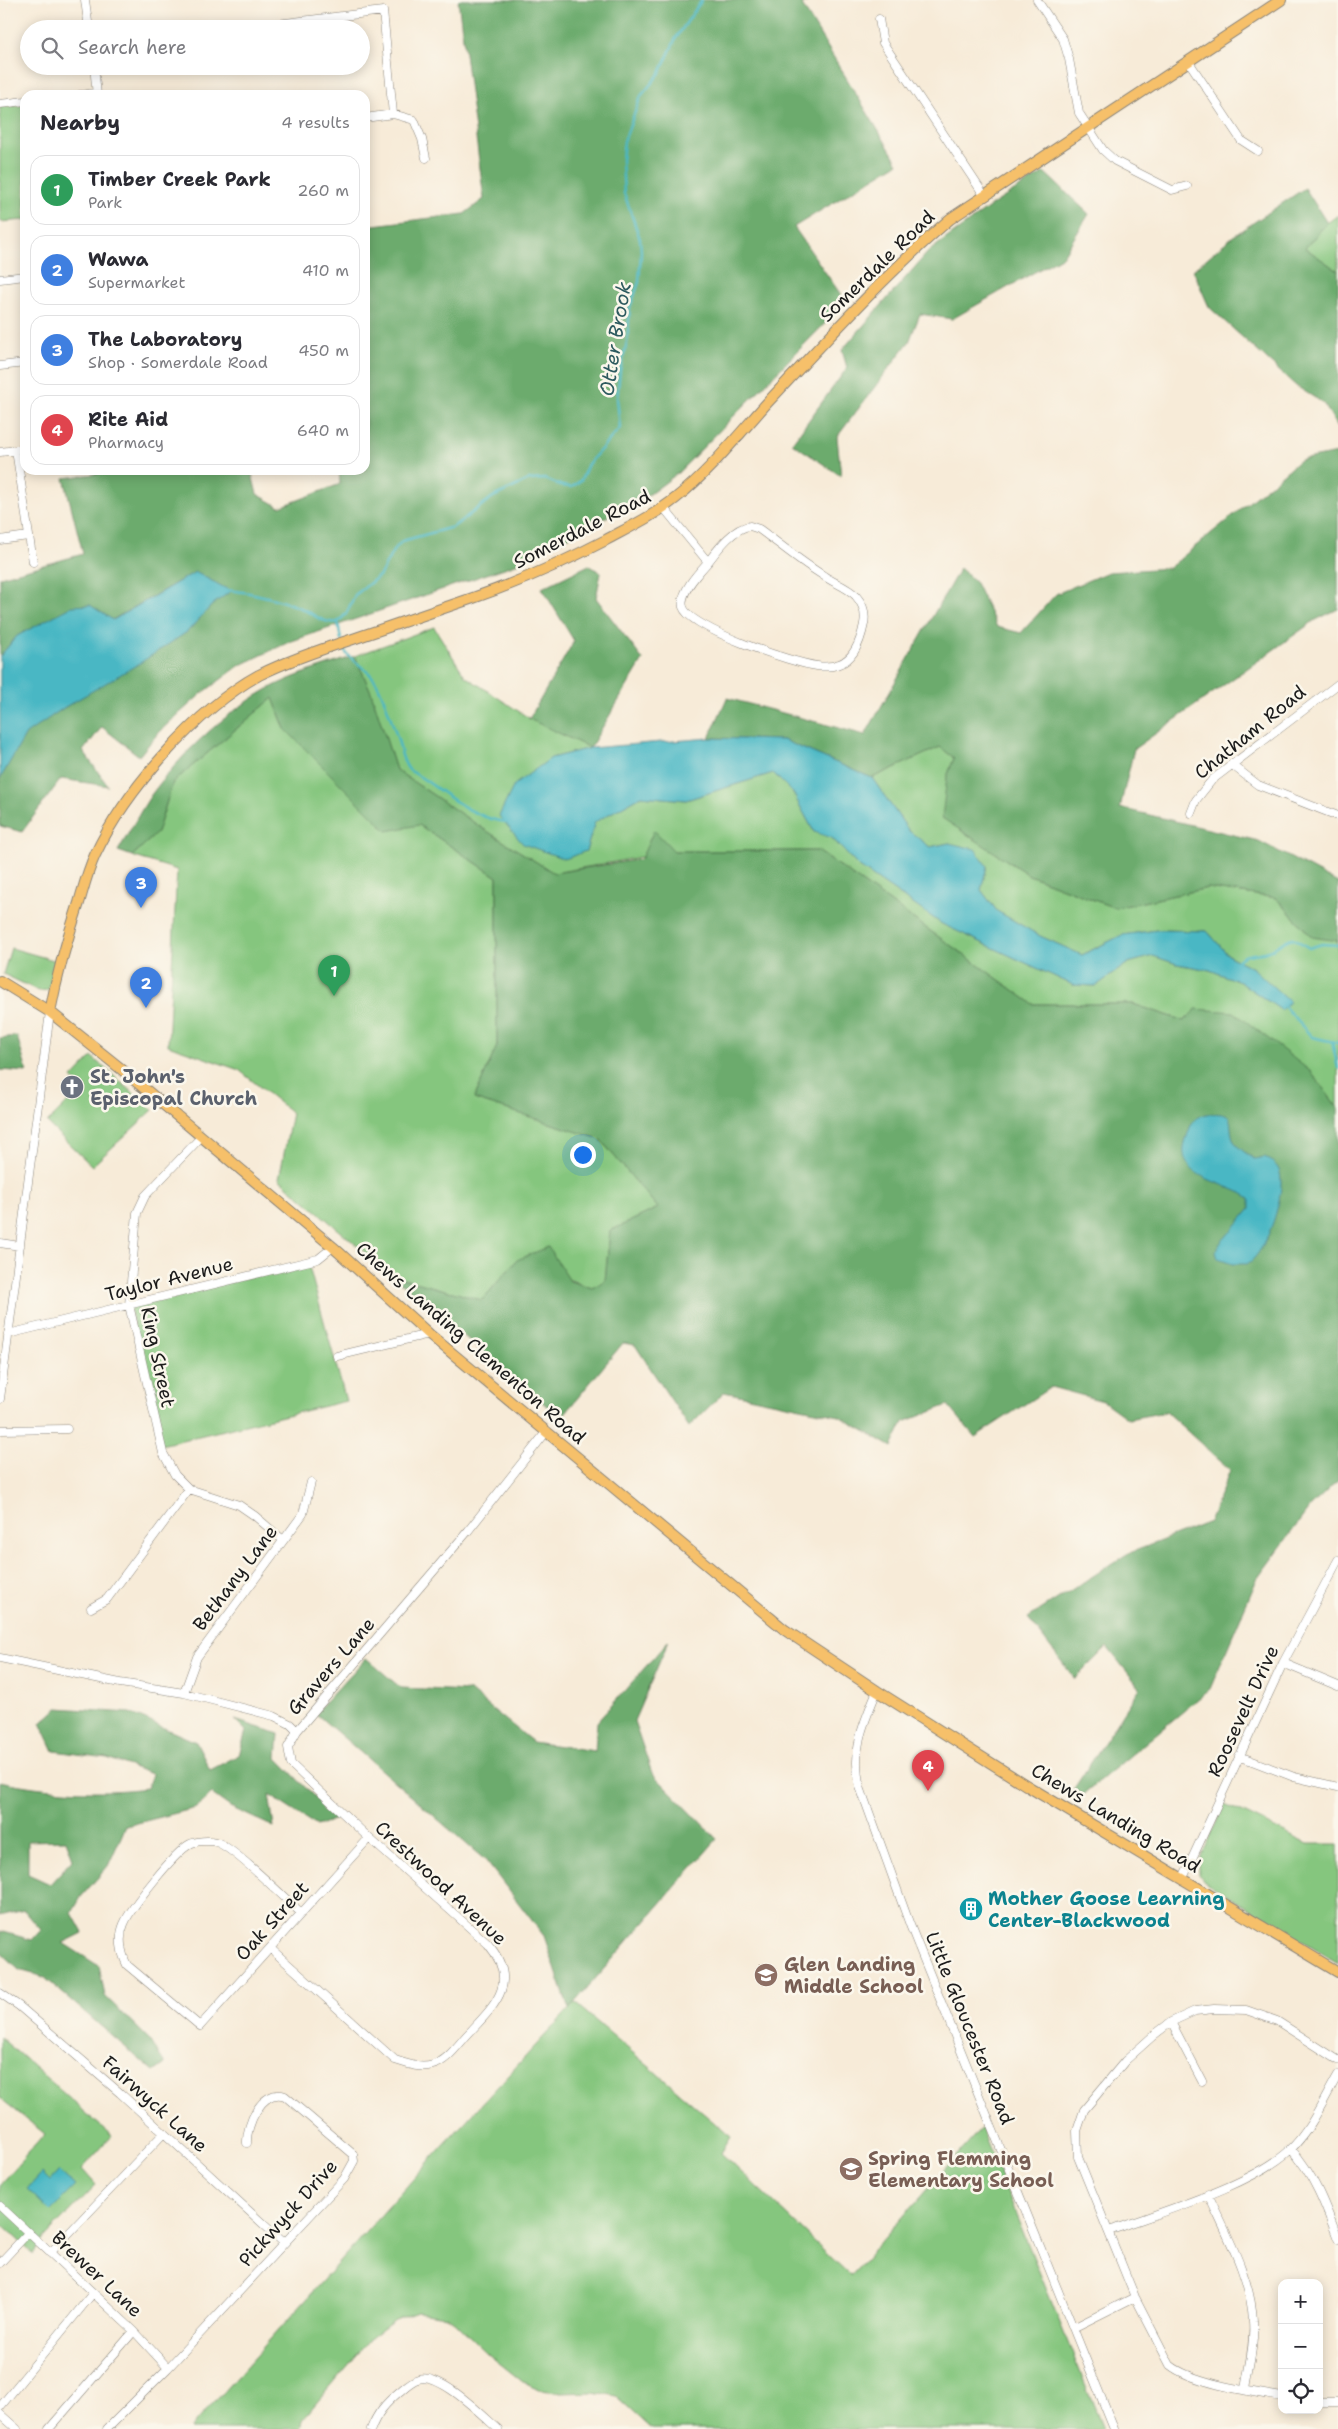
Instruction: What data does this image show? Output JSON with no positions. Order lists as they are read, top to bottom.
{
  "streets": {
    "main road": ["Somerdale Road", "Chews Landing Clementon Road", "Chews Landing Road"],
    "street": [
      "Chatham Road",
      "Taylor Avenue",
      "King Street",
      "Bethany Lane",
      "Gravers Lane",
      "Roosevelt Drive",
      "Crestwood Avenue",
      "Oak Street",
      "Little Gloucester Road",
      "Fairwyck Lane",
      "Pickwyck Drive",
      "Brewer Lane"
    ]
  },
  "crossings": [
    ["Somerdale Road", "Chews Landing Clementon Road"],
    ["Taylor Avenue", "Chews Landing Clementon Road"],
    ["Taylor Avenue", "King Street"],
    ["Chews Landing Clementon Road", "King Street"],
    ["Chews Landing Clementon Road", "Gravers Lane"],
    ["Chews Landing Clementon Road", "Chews Landing Road"],
    ["Chews Landing Clementon Road", "Little Gloucester Road"],
    ["King Street", "Bethany Lane"],
    ["Bethany Lane", "Gravers Lane"],
    ["Gravers Lane", "Crestwood Avenue"],
    ["Roosevelt Drive", "Chews Landing Road"],
    ["Chews Landing Road", "Little Gloucester Road"],
    ["Crestwood Avenue", "Oak Street"],
    ["Fairwyck Lane", "Pickwyck Drive"],
    ["Pickwyck Drive", "Brewer Lane"]
  ],
  "water": ["Otter Brook"],
  "places": {
    "church": ["St. John's Episcopal Church"],
    "building": ["Mother Goose Learning Center-Blackwood"],
    "school or university": ["Glen Landing Middle School", "Spring Flemming Elementary School"]
  },
  "page": {
    "search": "Search here",
    "heading": ["Nearby", "4 results"],
    "list": [
      {
        "mark": "1",
        "name": "Timber Creek Park",
        "note": "Park",
        "value": "260 m"
      },
      {
        "mark": "2",
        "name": "Wawa",
        "note": "Supermarket",
        "value": "410 m"
      },
      {
        "mark": "3",
        "name": "The Laboratory",
        "note": "Shop · Somerdale Road",
        "value": "450 m"
      },
      {
        "mark": "4",
        "name": "Rite Aid",
        "note": "Pharmacy",
        "value": "640 m"
      }
    ],
    "pins": [
      "3",
      "1",
      "2",
      "4"
    ],
    "map_buttons": ["+", "−"]
  }
}
